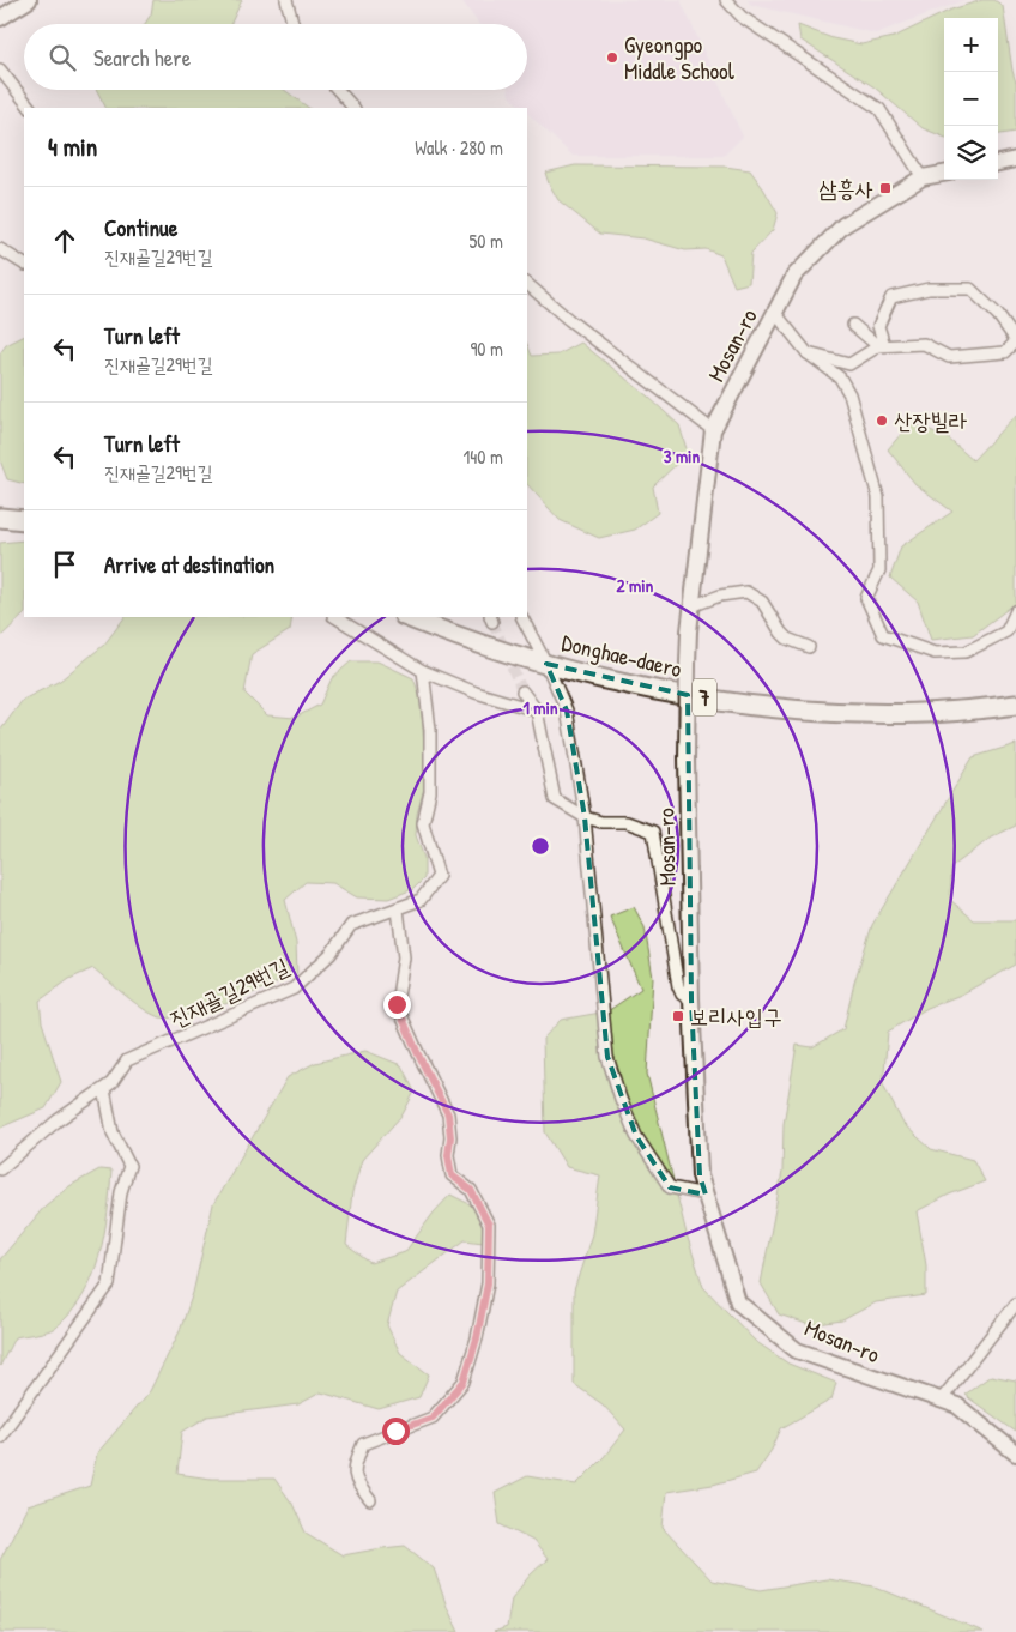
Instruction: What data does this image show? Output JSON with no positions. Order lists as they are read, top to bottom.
{
  "streets": {
    "main road": ["Donghae-daero", "7"],
    "street": ["Mosan-ro", "진재골길29번길"]
  },
  "places": {
    "other": ["Gyeongpo Middle School", "산장빌라"],
    "transit": ["삼흥사", "보리사입구"]
  },
  "page": {
    "map_buttons": ["+", "−"],
    "search": "Search here",
    "heading": ["4 min", "Walk · 280 m"],
    "list": [
      ["Continue", "진재골길29번길", "50 m"],
      ["Turn left", "진재골길29번길", "90 m"],
      ["Turn left", "진재골길29번길", "140 m"],
      "Arrive at destination"
    ]
  },
  "rings": ["3 min", "2 min", "1 min"]
}
